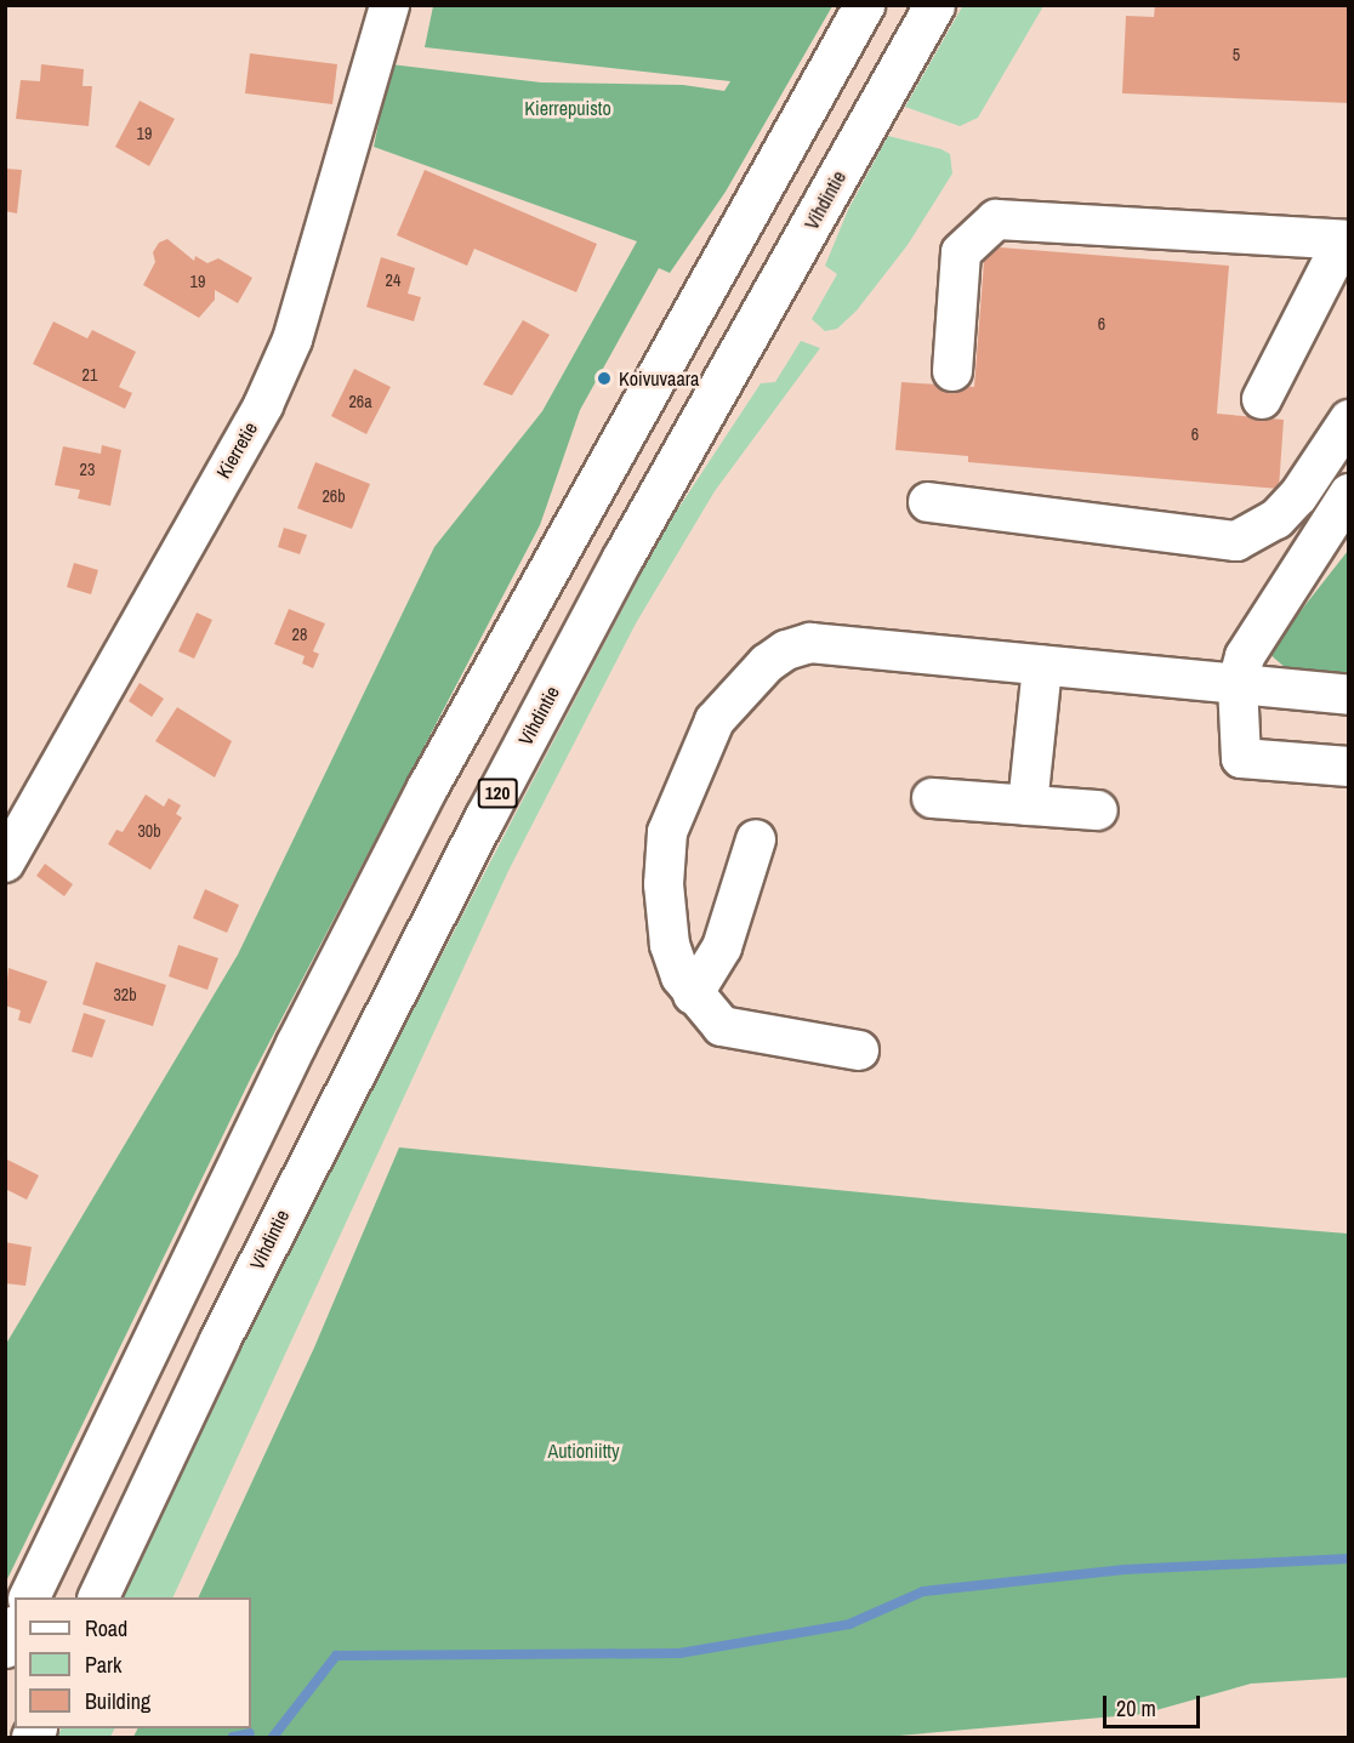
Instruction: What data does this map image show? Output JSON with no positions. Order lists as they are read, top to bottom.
{
  "streets": {
    "main road": ["Vihdintie", "120"],
    "street": ["Kierretie"]
  },
  "parks": ["Kierrepuisto", "Autioniitty"],
  "places": ["Koivuvaara"],
  "house_numbers": [
    "5",
    "19",
    "24",
    "19",
    "6",
    "21",
    "26a",
    "6",
    "23",
    "26b",
    "28",
    "30b",
    "32b"
  ],
  "legend": ["Road", "Park", "Building"],
  "scale_bar": "20 m"
}
